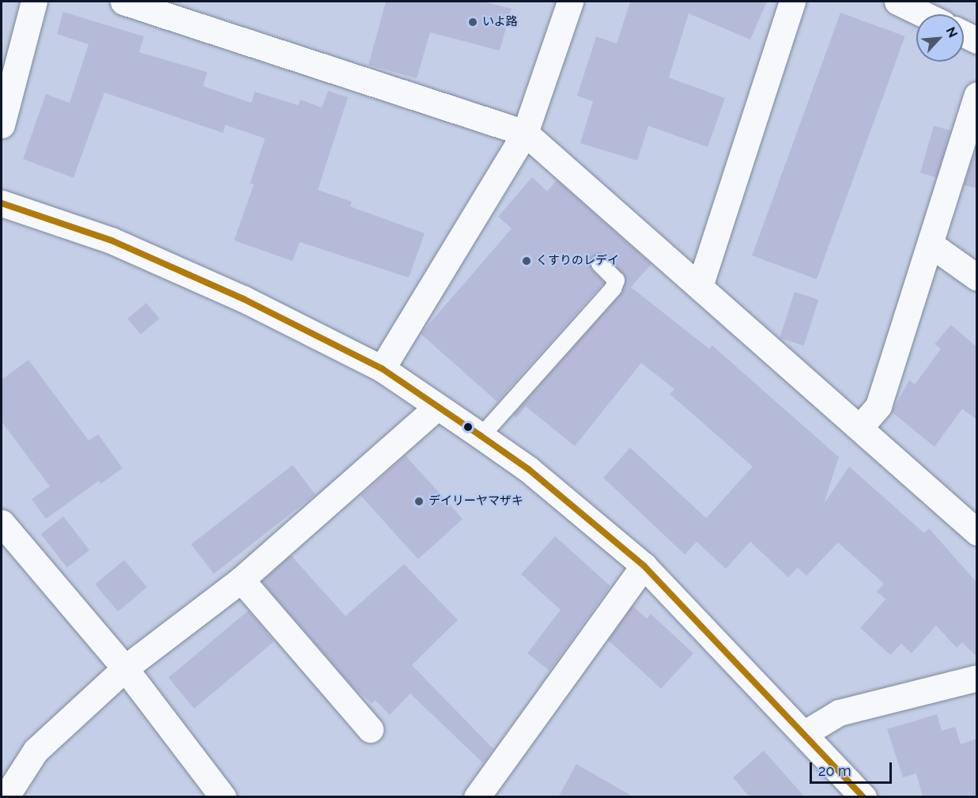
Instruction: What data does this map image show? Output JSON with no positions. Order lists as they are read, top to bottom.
{
  "places": ["いよ路", "くすりのレデイ", "デイリーヤマザキ"],
  "scale_bar": "20 m",
  "north": "top right"
}
